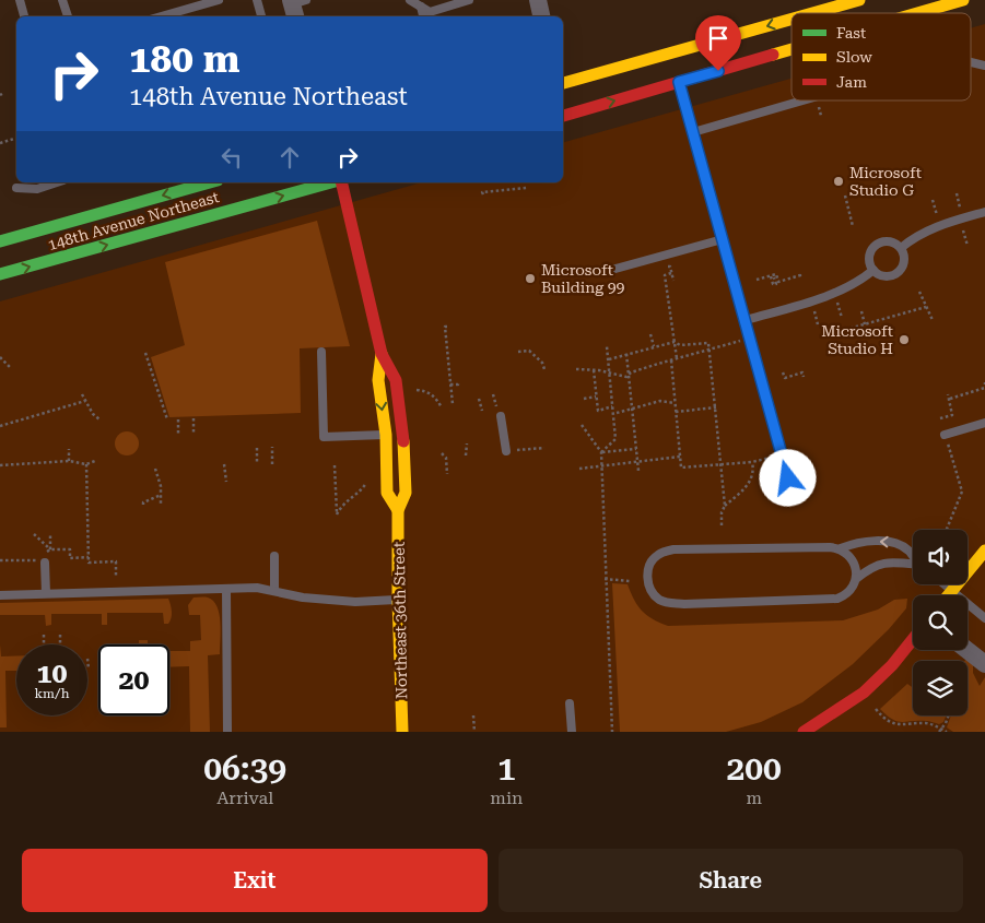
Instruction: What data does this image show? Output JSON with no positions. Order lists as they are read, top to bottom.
{
  "streets": {
    "main road": ["148th Avenue Northeast", "Northeast 36th Street"]
  },
  "places": ["Microsoft Studio G", "Microsoft Building 99", "Microsoft Studio H"],
  "legend": ["Fast", "Slow", "Jam"],
  "page": {
    "turn": ["180 m", "148th Avenue Northeast"],
    "speed": "10 km/h",
    "limit": "20",
    "eta": [
      "06:39",
      "Arrival",
      "1",
      "min",
      "200",
      "m"
    ],
    "buttons": ["Exit", "Share"]
  }
}
